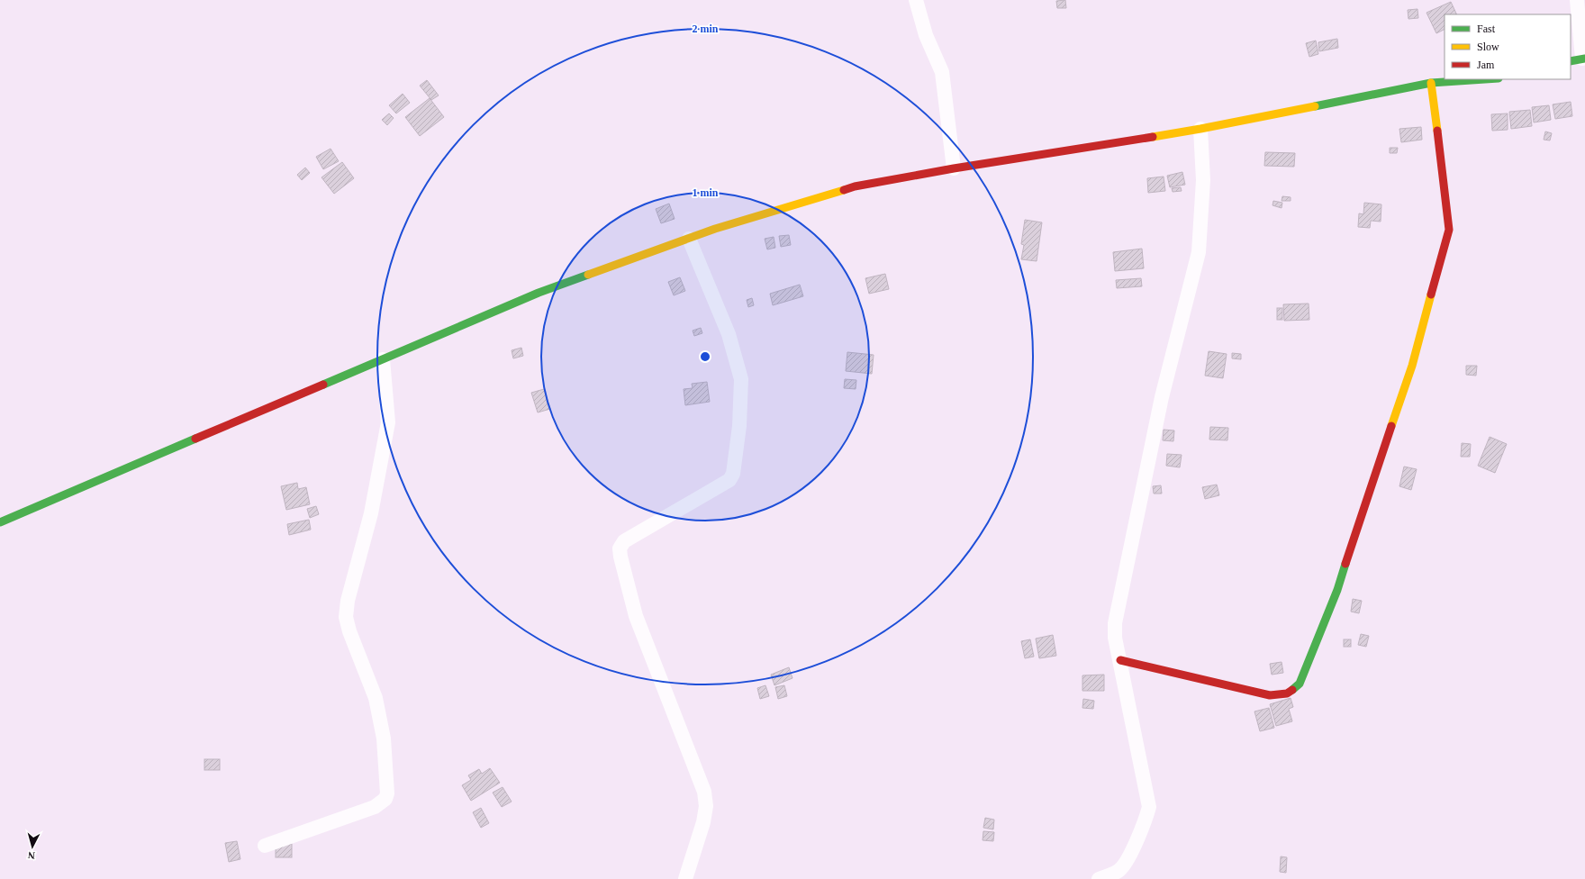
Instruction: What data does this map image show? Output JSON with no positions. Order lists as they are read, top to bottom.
{
  "legend": ["Fast", "Slow", "Jam"],
  "north": "bottom",
  "rings": ["2 min", "1 min"]
}
